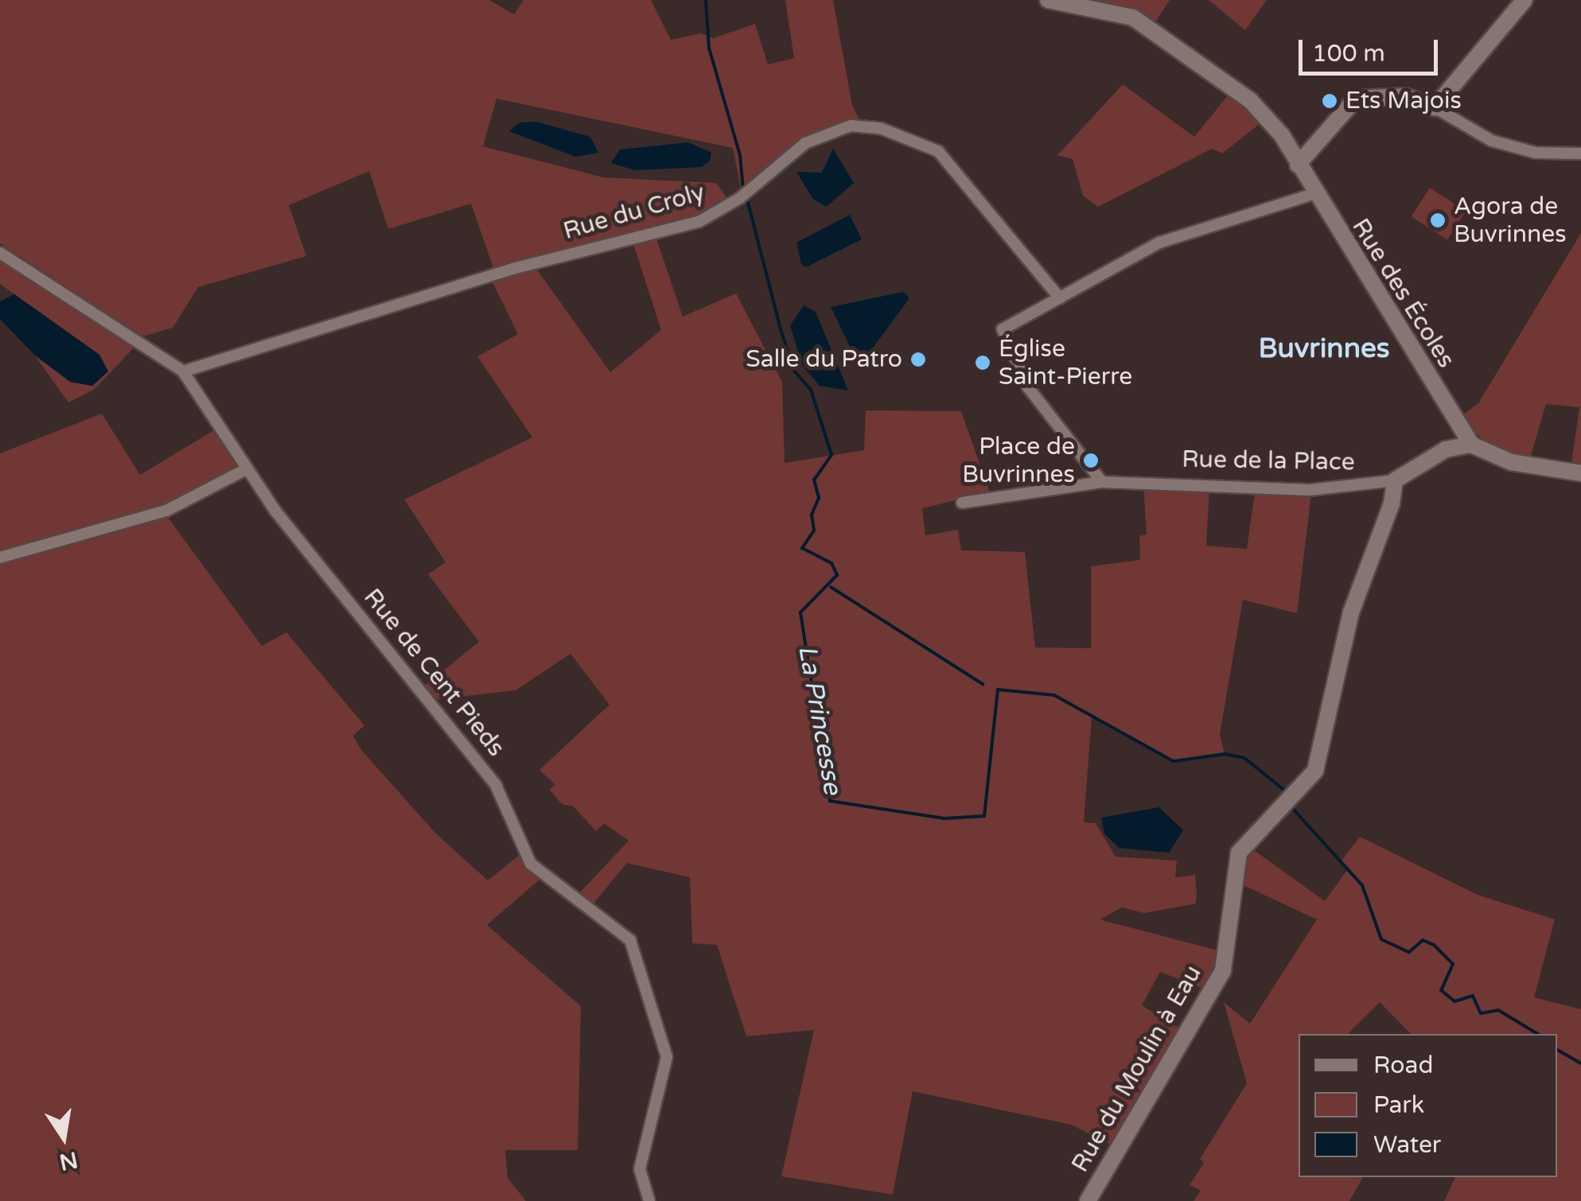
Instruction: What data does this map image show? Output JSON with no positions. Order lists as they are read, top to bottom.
{
  "streets": {
    "street": [
      "Rue du Croly",
      "Rue des Écoles",
      "Rue de la Place",
      "Rue de Cent Pieds",
      "Rue du Moulin à Eau"
    ]
  },
  "crossings": [
    ["Rue du Croly", "Rue de Cent Pieds"],
    ["Rue des Écoles", "Rue de la Place"],
    ["Rue de la Place", "Rue du Moulin à Eau"]
  ],
  "districts": ["Buvrinnes"],
  "water": ["La Princesse"],
  "places": [
    "Ets Majois",
    "Agora de Buvrinnes",
    "Salle du Patro",
    "Église Saint-Pierre",
    "Place de Buvrinnes"
  ],
  "legend": ["Road", "Park", "Water"],
  "scale_bar": "100 m",
  "north": "bottom"
}
